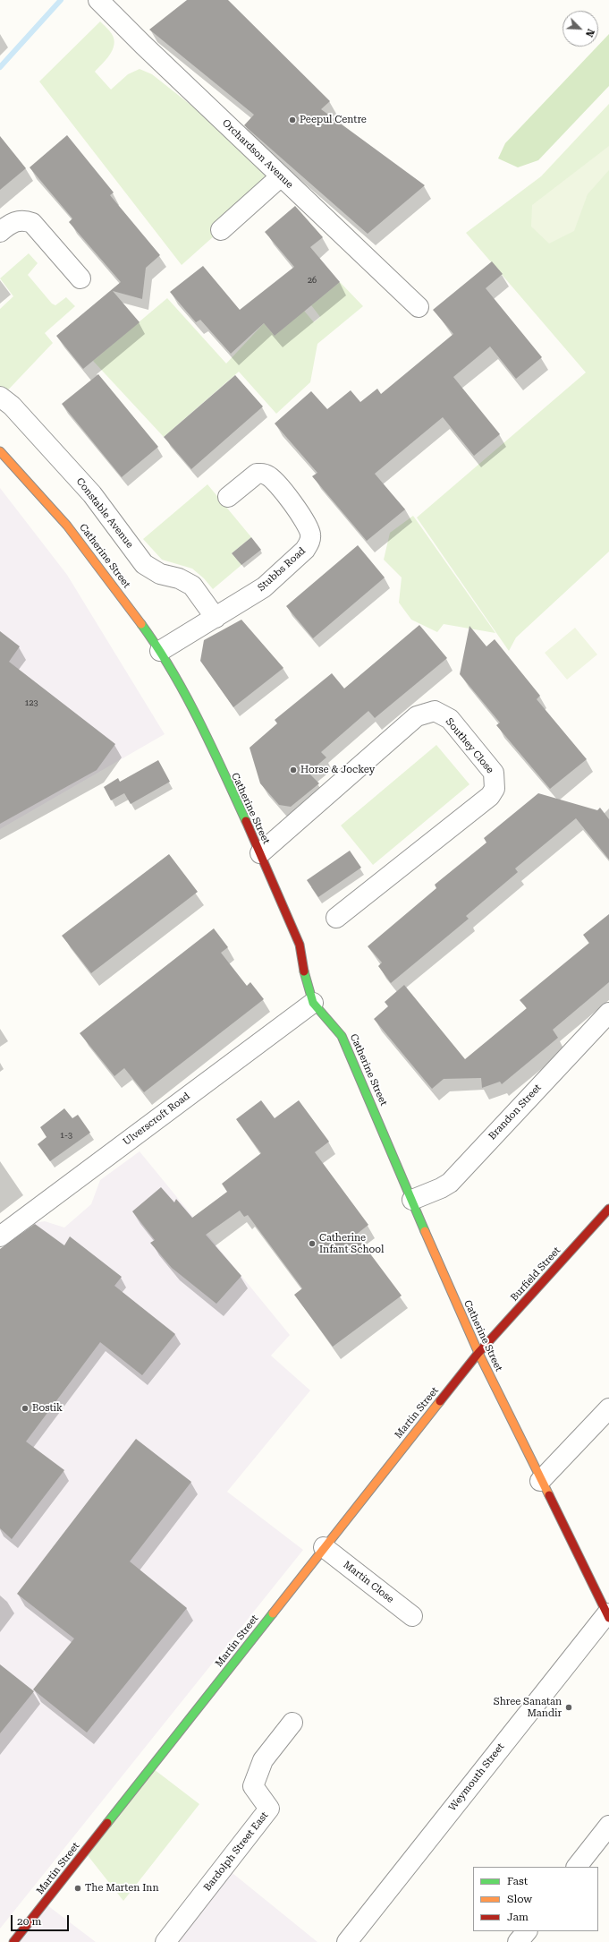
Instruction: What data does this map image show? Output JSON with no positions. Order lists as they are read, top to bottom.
{
  "streets": {
    "street": [
      "Orchardson Avenue",
      "Constable Avenue",
      "Catherine Street",
      "Stubbs Road",
      "Southey Close",
      "Brandon Street",
      "Ulverscroft Road",
      "Burfield Street",
      "Martin Street",
      "Martin Close",
      "Weymouth Street",
      "Bardolph Street East"
    ]
  },
  "crossings": [
    ["Constable Avenue", "Stubbs Road"],
    ["Catherine Street", "Stubbs Road"],
    ["Catherine Street", "Southey Close"],
    ["Catherine Street", "Brandon Street"],
    ["Catherine Street", "Ulverscroft Road"],
    ["Catherine Street", "Burfield Street"],
    ["Catherine Street", "Martin Street"],
    ["Catherine Street", "Weymouth Street"],
    ["Burfield Street", "Martin Street"],
    ["Martin Street", "Martin Close"]
  ],
  "places": [
    "Peepul Centre",
    "Horse & Jockey",
    "Catherine Infant School",
    "Bostik",
    "Shree Sanatan Mandir",
    "The Marten Inn"
  ],
  "house_numbers": ["26", "123", "1-3"],
  "legend": ["Fast", "Slow", "Jam"],
  "scale_bar": "20 m",
  "north": "bottom right"
}
